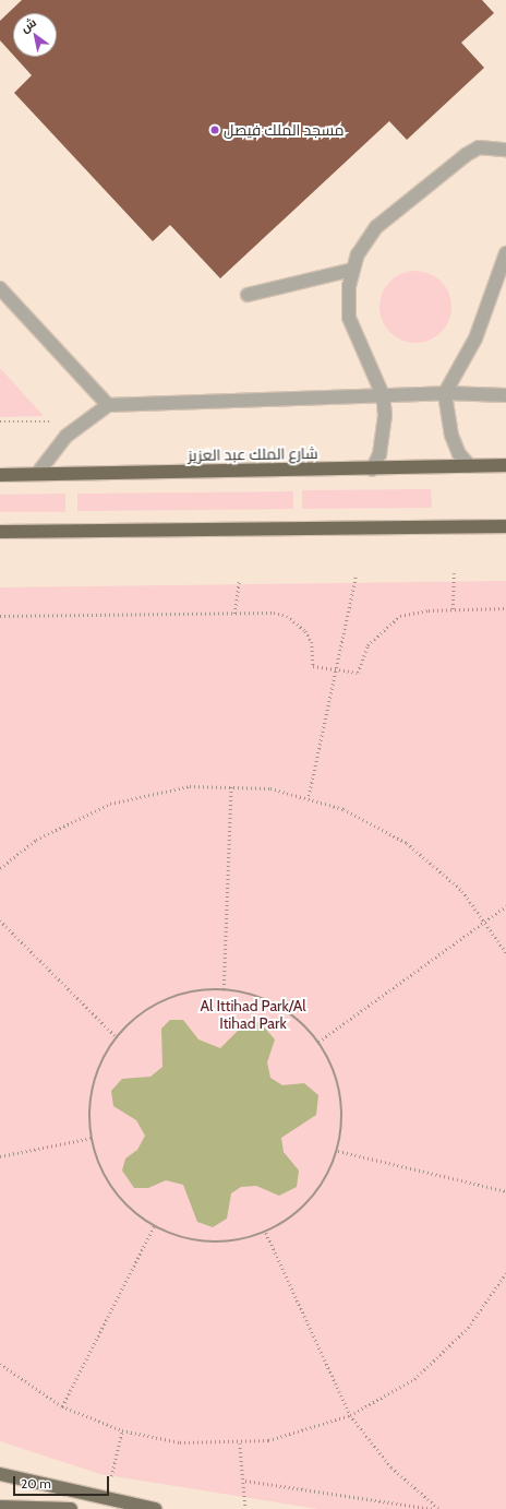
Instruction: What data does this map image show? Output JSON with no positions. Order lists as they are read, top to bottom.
{
  "streets": {
    "highway": ["شارع الملك عبد العزيز"]
  },
  "parks": ["Al Ittihad Park/Al Itihad Park"],
  "places": ["مسجد الملك فيصل"],
  "scale_bar": "20 m",
  "north": "top left"
}
